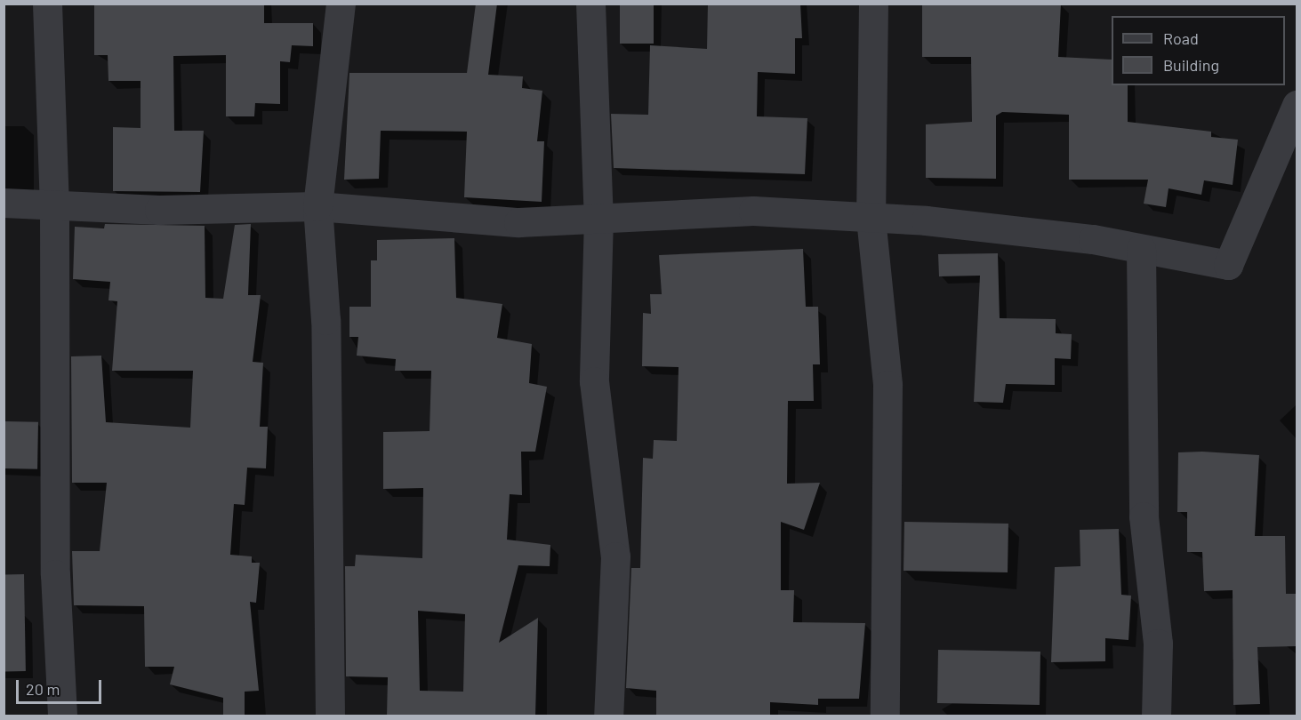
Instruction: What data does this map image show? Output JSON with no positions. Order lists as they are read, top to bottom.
{
  "legend": ["Road", "Building"],
  "scale_bar": "20 m"
}
